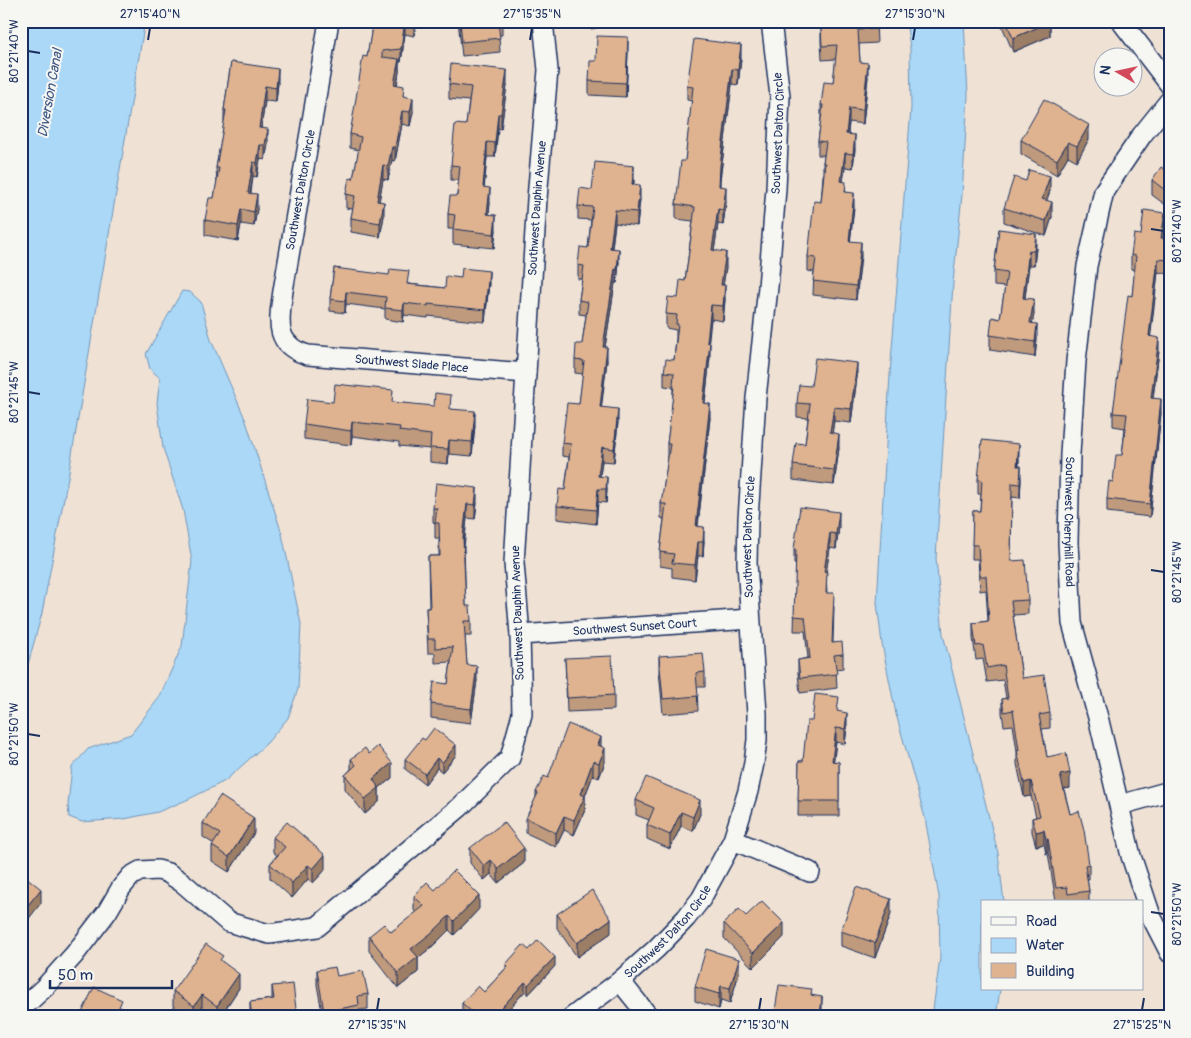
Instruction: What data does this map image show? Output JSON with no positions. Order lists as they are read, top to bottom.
{
  "streets": {
    "street": [
      "Southwest Dalton Circle",
      "Southwest Dauphin Avenue",
      "Southwest Slade Place",
      "Southwest Cherryhill Road",
      "Southwest Sunset Court"
    ]
  },
  "crossings": [
    ["Southwest Dalton Circle", "Southwest Slade Place"],
    ["Southwest Dalton Circle", "Southwest Sunset Court"],
    ["Southwest Dauphin Avenue", "Southwest Slade Place"],
    ["Southwest Dauphin Avenue", "Southwest Sunset Court"]
  ],
  "water": ["Diversion Canal"],
  "legend": ["Road", "Water", "Building"],
  "scale_bar": "50 m",
  "north": "left",
  "coordinates": [
    "27°15'40\"N",
    "27°15'35\"N",
    "27°15'30\"N",
    "80°21'40\"W",
    "80°21'45\"W",
    "80°21'50\"W",
    "27°15'25\"N"
  ]
}
